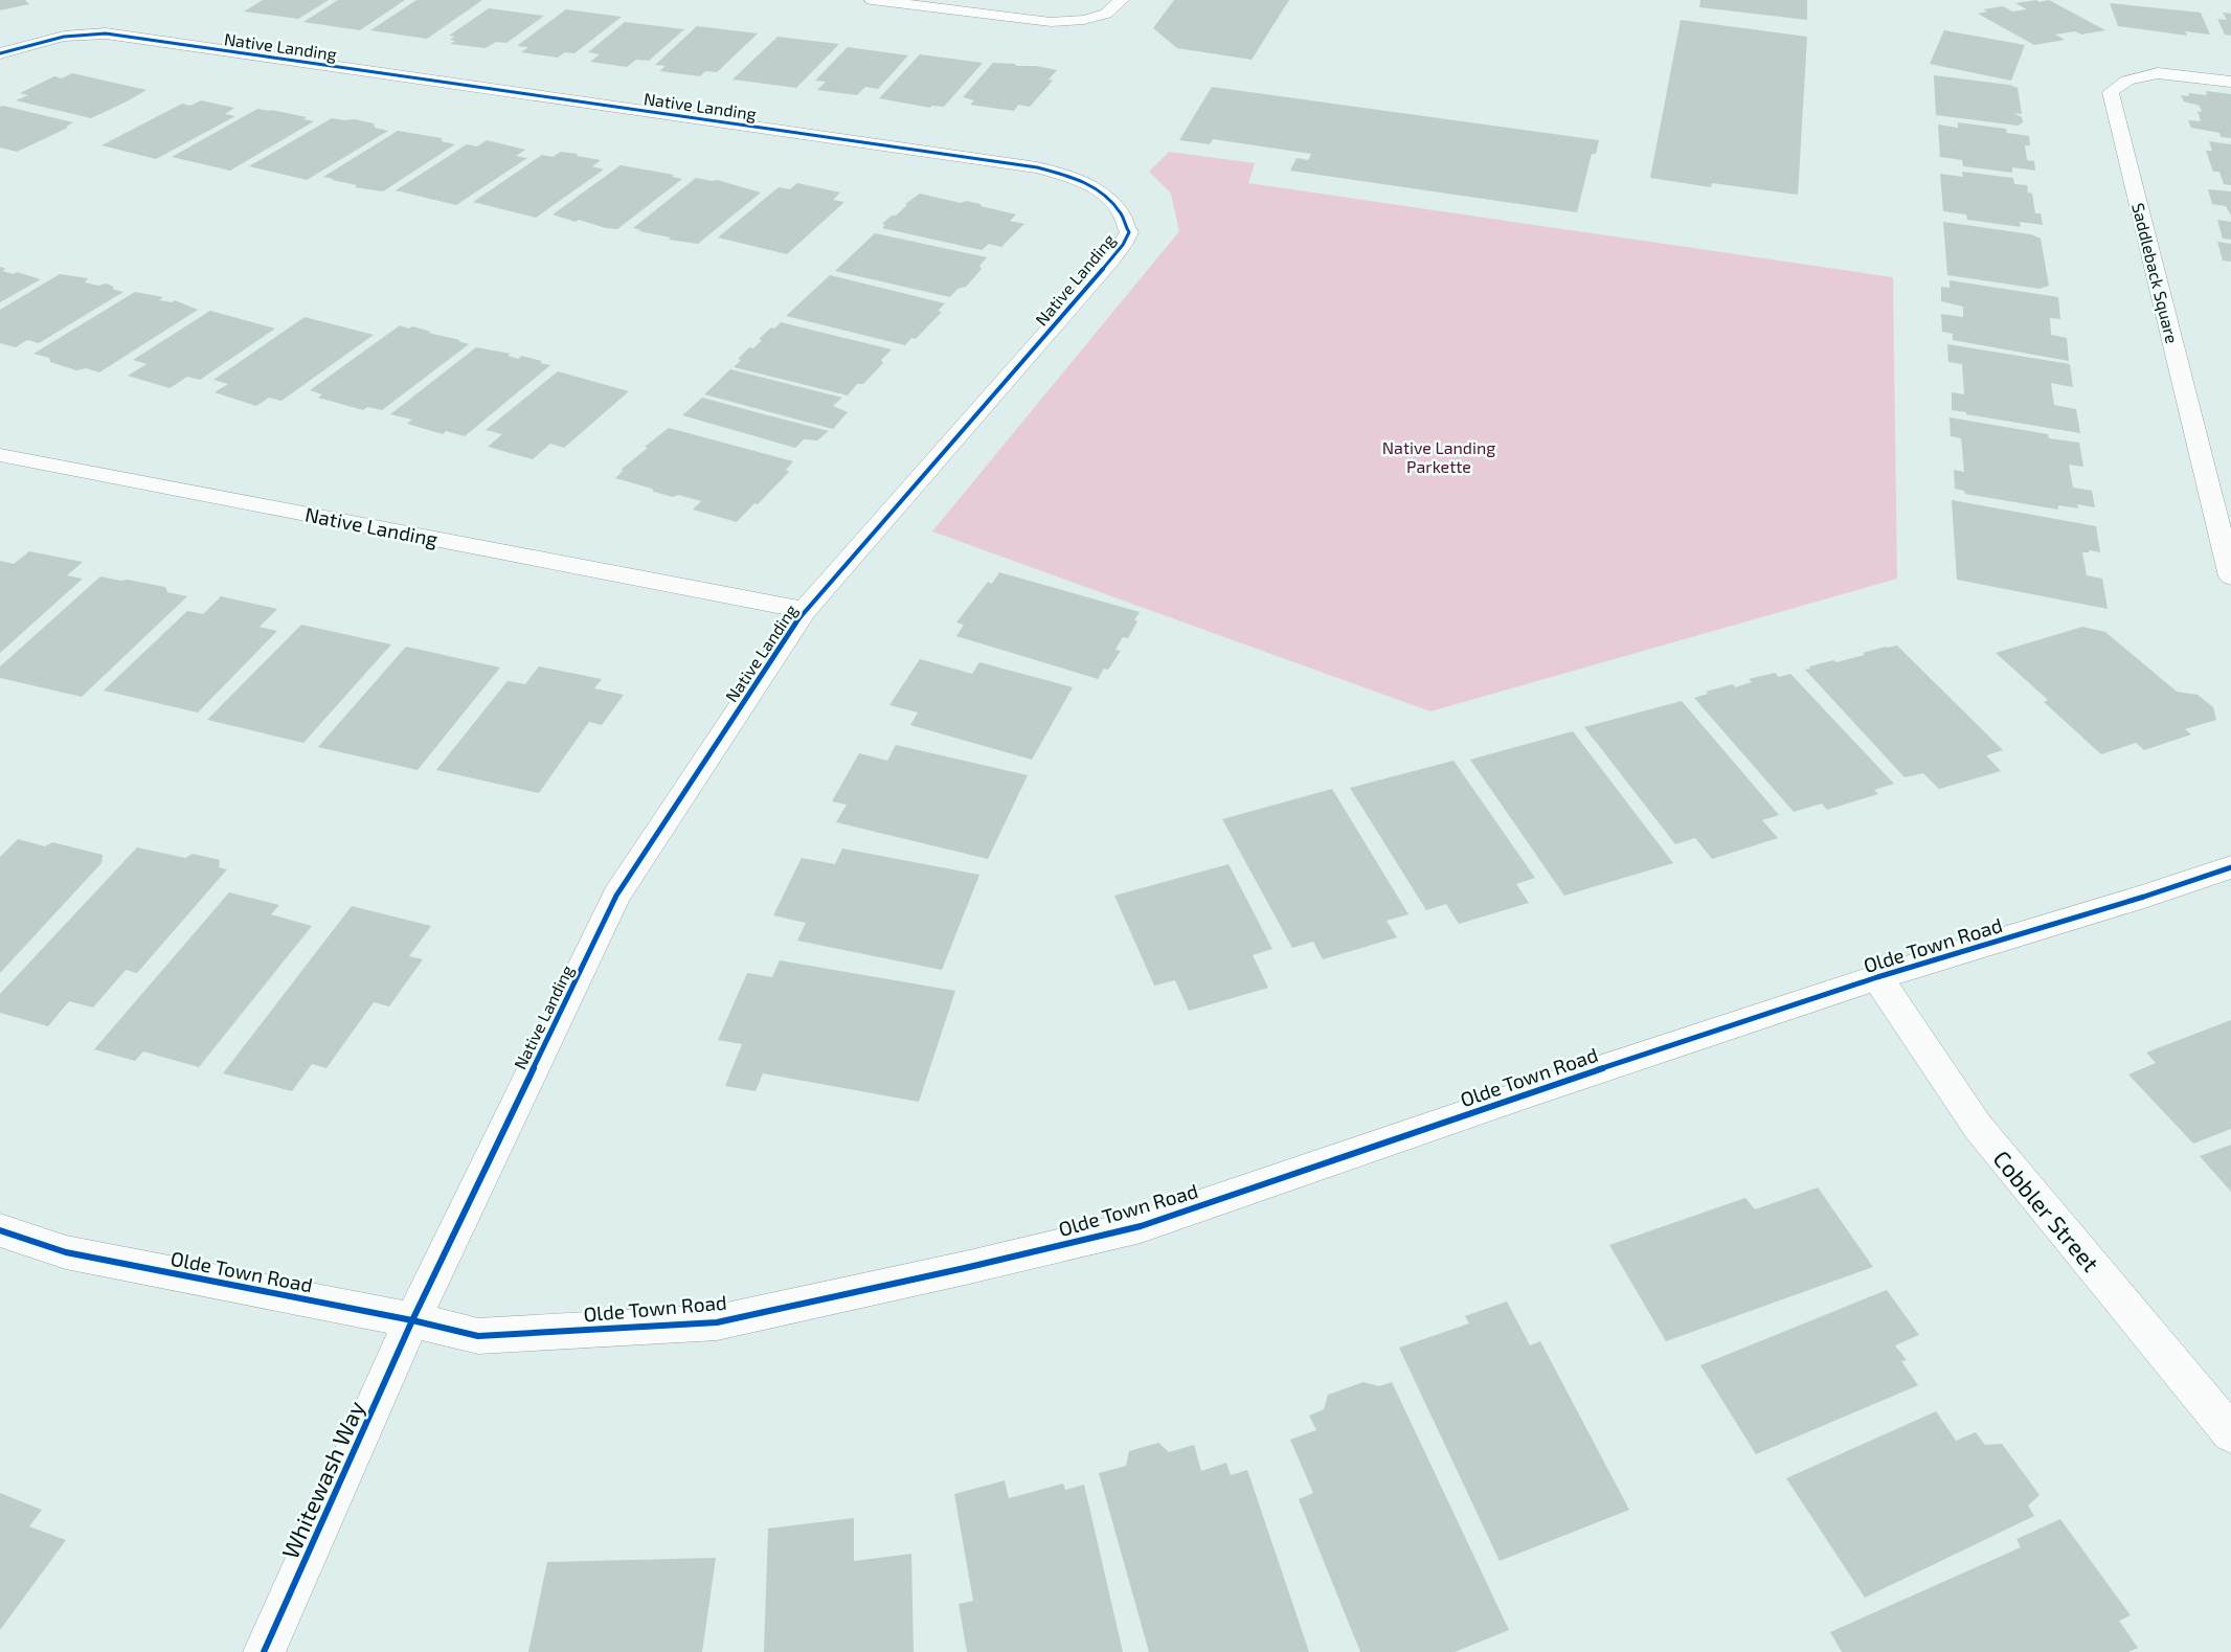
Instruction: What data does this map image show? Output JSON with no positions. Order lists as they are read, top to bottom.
{
  "streets": {
    "street": [
      "Native Landing",
      "Saddleback Square",
      "Olde Town Road",
      "Cobbler Street",
      "Whitewash Way"
    ]
  },
  "crossings": [
    ["Native Landing", "Olde Town Road"],
    ["Native Landing", "Whitewash Way"],
    ["Olde Town Road", "Cobbler Street"],
    ["Olde Town Road", "Whitewash Way"]
  ],
  "parks": ["Native Landing Parkette"]
}
